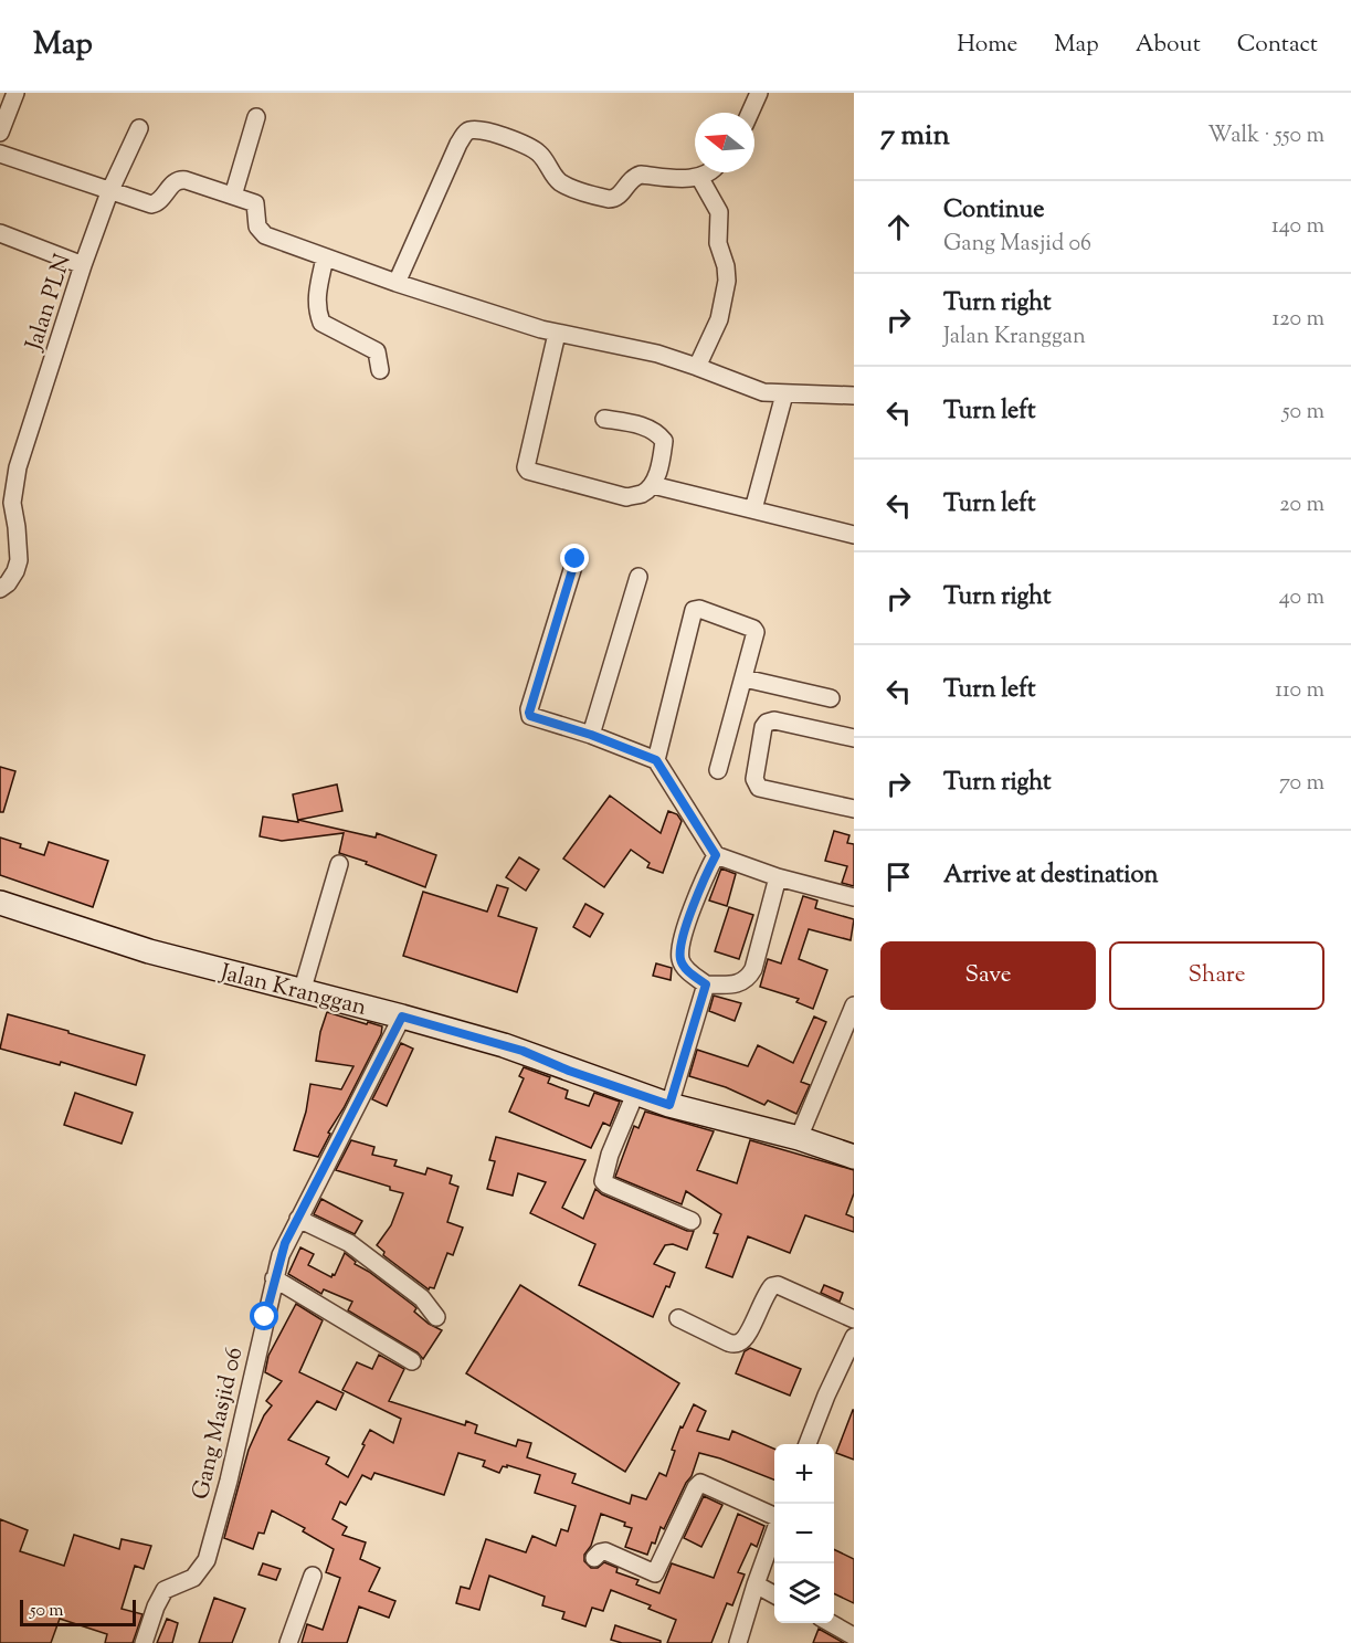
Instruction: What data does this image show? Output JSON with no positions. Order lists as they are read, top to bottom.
{
  "streets": {
    "main road": ["Jalan Kranggan"],
    "street": ["Jalan PLN", "Gang Masjid 06"]
  },
  "crossings": [
    ["Jalan Kranggan", "Gang Masjid 06"]
  ],
  "scale_bar": "50 m",
  "north": "left",
  "page": {
    "header": "Map",
    "nav": [
      "Home",
      "Map",
      "About",
      "Contact"
    ],
    "heading": ["7 min", "Walk · 550 m"],
    "list": [
      ["Continue", "Gang Masjid 06", "140 m"],
      ["Turn right", "Jalan Kranggan", "120 m"],
      ["Turn left", "50 m"],
      ["Turn left", "20 m"],
      ["Turn right", "40 m"],
      ["Turn left", "110 m"],
      ["Turn right", "70 m"],
      "Arrive at destination"
    ],
    "buttons": ["Save", "Share"],
    "map_buttons": ["+", "−"],
    "scale": "50 m"
  }
}
